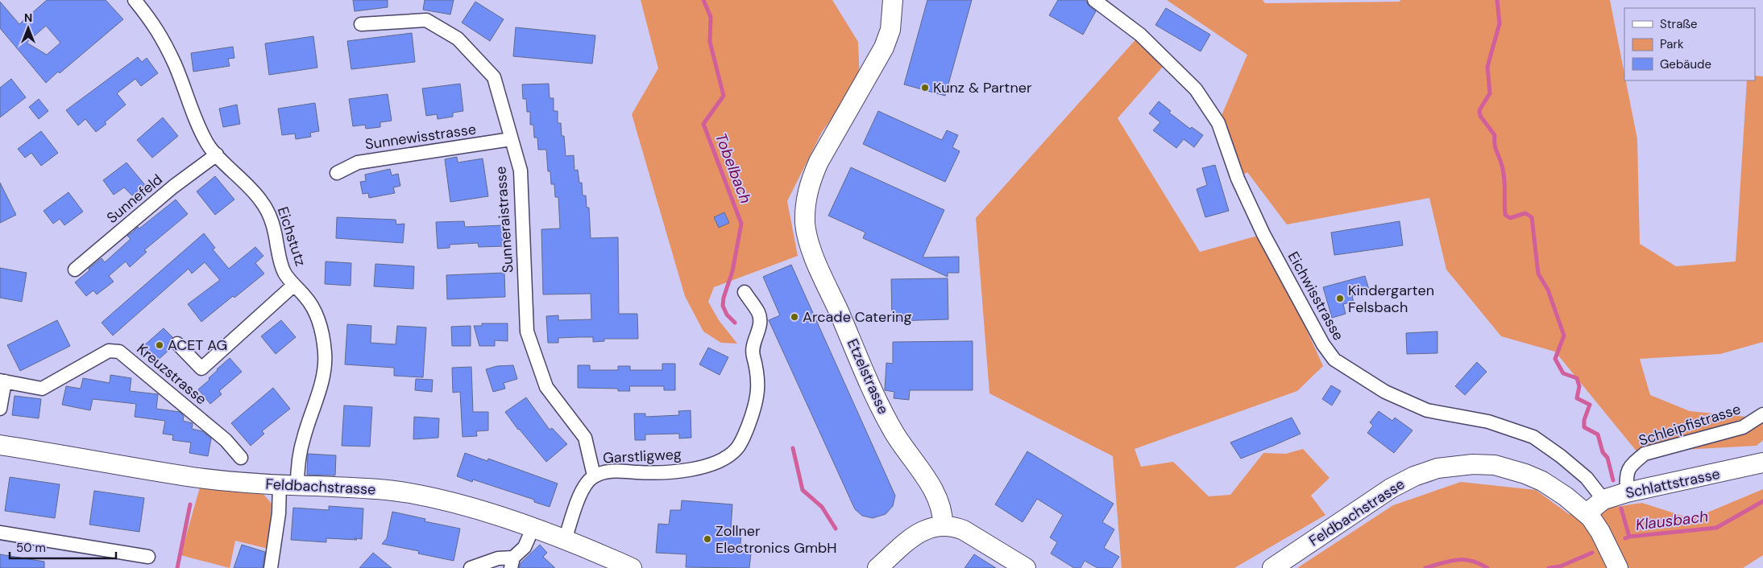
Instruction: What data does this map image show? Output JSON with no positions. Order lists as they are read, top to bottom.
{
  "streets": {
    "main road": ["Etzelstrasse", "Schlattstrasse", "Feldbachstrasse"],
    "street": [
      "Sunnewisstrasse",
      "Sunnefeld",
      "Sunneraistrasse",
      "Eichstutz",
      "Eichwisstrasse",
      "Kreuzstrasse",
      "Schleipfistrasse",
      "Garstligweg"
    ]
  },
  "crossings": [
    ["Sunnewisstrasse", "Sunneraistrasse"],
    ["Sunnefeld", "Eichstutz"],
    ["Sunneraistrasse", "Garstligweg"],
    ["Eichstutz", "Feldbachstrasse"],
    ["Eichwisstrasse", "Schlattstrasse"],
    ["Schleipfistrasse", "Schlattstrasse"],
    ["Garstligweg", "Feldbachstrasse"],
    ["Schlattstrasse", "Feldbachstrasse"]
  ],
  "water": ["Tobelbach", "Klausbach"],
  "places": [
    "Kunz & Partner",
    "Kindergarten Felsbach",
    "Arcade Catering",
    "ACET AG",
    "Zollner Electronics GmbH"
  ],
  "legend": ["Straße", "Park", "Gebäude"],
  "scale_bar": "50 m",
  "north": "top"
}
